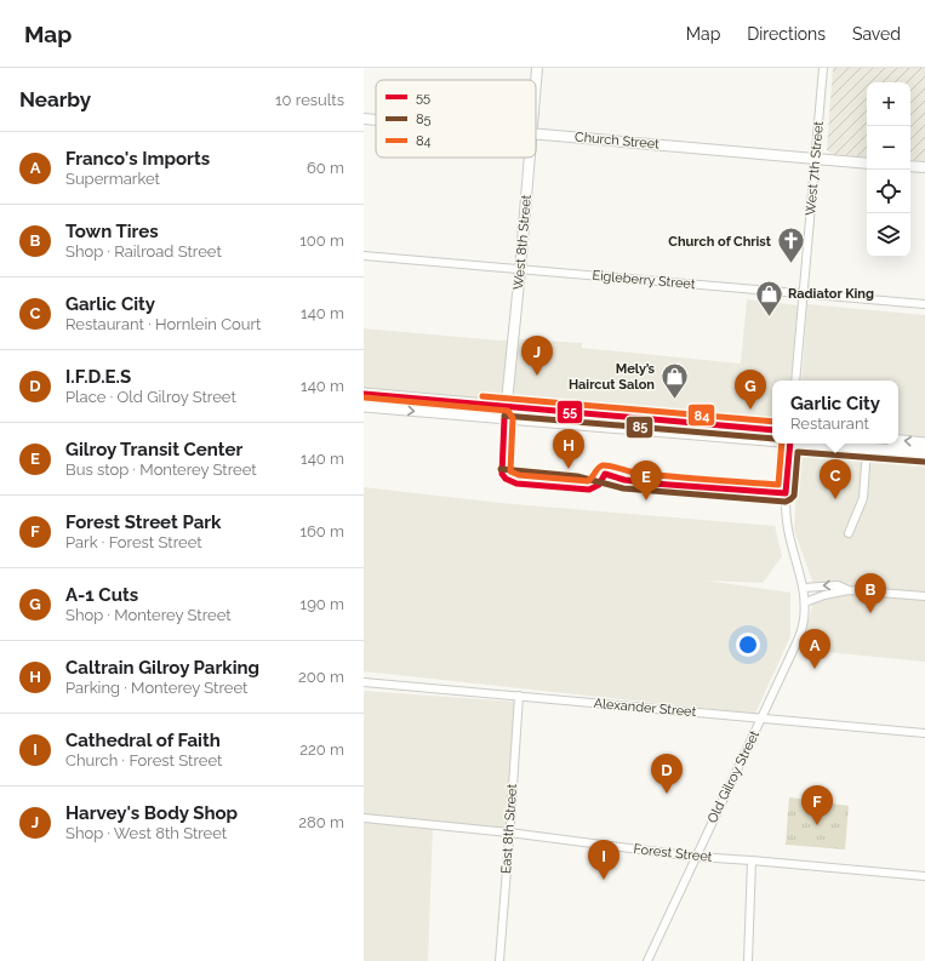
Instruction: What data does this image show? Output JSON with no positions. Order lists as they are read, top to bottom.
{
  "streets": {
    "street": [
      "Church Street",
      "West 7th Street",
      "West 8th Street",
      "Eigleberry Street",
      "Alexander Street",
      "Old Gilroy Street",
      "East 8th Street",
      "Forest Street"
    ]
  },
  "crossings": [
    ["Church Street", "West 7th Street"],
    ["West 7th Street", "Eigleberry Street"],
    ["West 8th Street", "Eigleberry Street"],
    ["Alexander Street", "Old Gilroy Street"],
    ["Alexander Street", "East 8th Street"],
    ["Old Gilroy Street", "Forest Street"],
    ["East 8th Street", "Forest Street"]
  ],
  "places": {
    "church": ["Church of Christ"],
    "shop": ["Radiator King", "Mely’s Haircut Salon"]
  },
  "lines": ["transit line 55", "transit line 84", "transit line 85"],
  "legend": ["55", "85", "84"],
  "page": {
    "header": "Map",
    "nav": ["Map", "Directions", "Saved"],
    "heading": ["Nearby", "10 results"],
    "map_buttons": ["+", "−"],
    "list": [
      {
        "mark": "A",
        "name": "Franco's Imports",
        "note": "Supermarket",
        "value": "60 m"
      },
      {
        "mark": "B",
        "name": "Town Tires",
        "note": "Shop · Railroad Street",
        "value": "100 m"
      },
      {
        "mark": "C",
        "name": "Garlic City",
        "note": "Restaurant · Hornlein Court",
        "value": "140 m"
      },
      {
        "mark": "D",
        "name": "I.F.D.E.S",
        "note": "Place · Old Gilroy Street",
        "value": "140 m"
      },
      {
        "mark": "E",
        "name": "Gilroy Transit Center",
        "note": "Bus stop · Monterey Street",
        "value": "140 m"
      },
      {
        "mark": "F",
        "name": "Forest Street Park",
        "note": "Park · Forest Street",
        "value": "160 m"
      },
      {
        "mark": "G",
        "name": "A-1 Cuts",
        "note": "Shop · Monterey Street",
        "value": "190 m"
      },
      {
        "mark": "H",
        "name": "Caltrain Gilroy Parking",
        "note": "Parking · Monterey Street",
        "value": "200 m"
      },
      {
        "mark": "I",
        "name": "Cathedral of Faith",
        "note": "Church · Forest Street",
        "value": "220 m"
      },
      {
        "mark": "J",
        "name": "Harvey's Body Shop",
        "note": "Shop · West 8th Street",
        "value": "280 m"
      }
    ],
    "pins": [
      "J",
      "G",
      "H",
      "C",
      "E",
      "B",
      "A",
      "D",
      "F",
      "I"
    ],
    "popup": ["Garlic City", "Restaurant"]
  }
}
